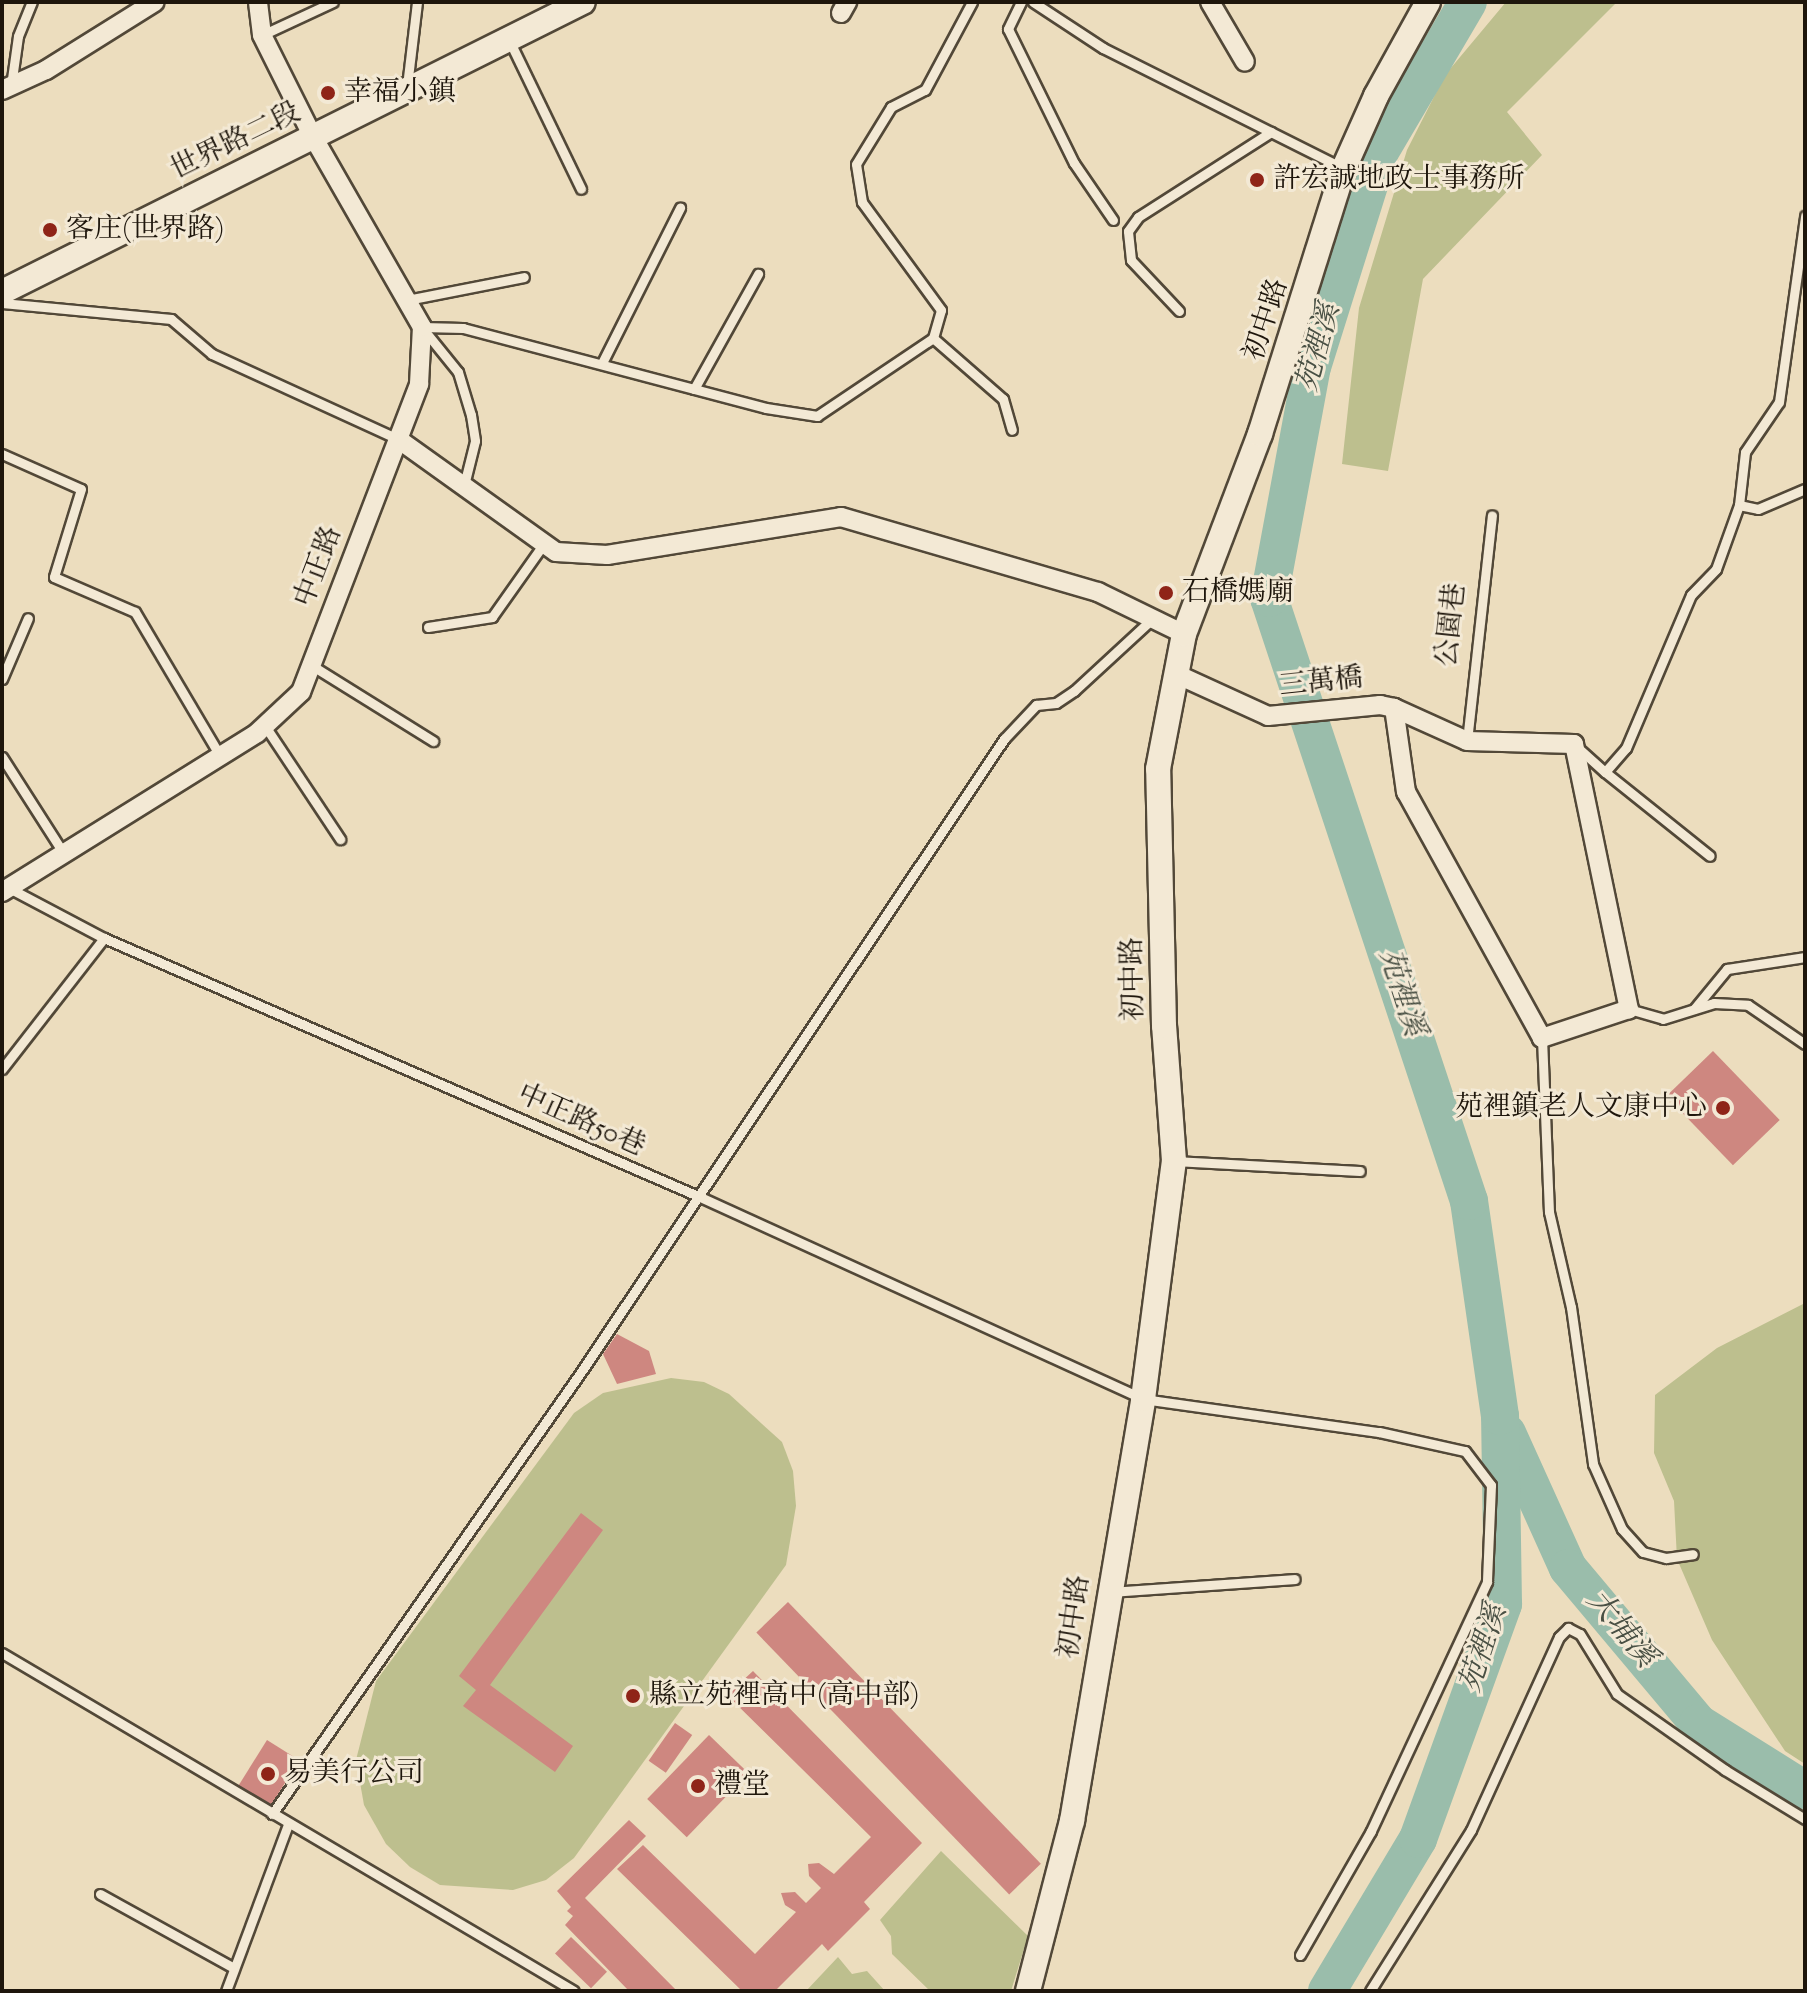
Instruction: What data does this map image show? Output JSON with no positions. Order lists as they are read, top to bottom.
{
  "streets": {
    "street": [
      "世界路二段",
      "初中路",
      "中正路",
      "三萬橋"
    ],
    "lane": ["公園巷", "中正路50巷"]
  },
  "crossings": [
    ["初中路", "三萬橋"],
    ["初中路", "中正路50巷"],
    ["中正路", "中正路50巷"]
  ],
  "water": ["苑裡溪", "大埔溪"],
  "places": [
    "幸福小鎮",
    "許宏誠地政士事務所",
    "客庄(世界路)",
    "石橋媽廟",
    "苑裡鎮老人文康中心",
    "縣立苑裡高中(高中部)",
    "易美行公司",
    "禮堂"
  ]
}
